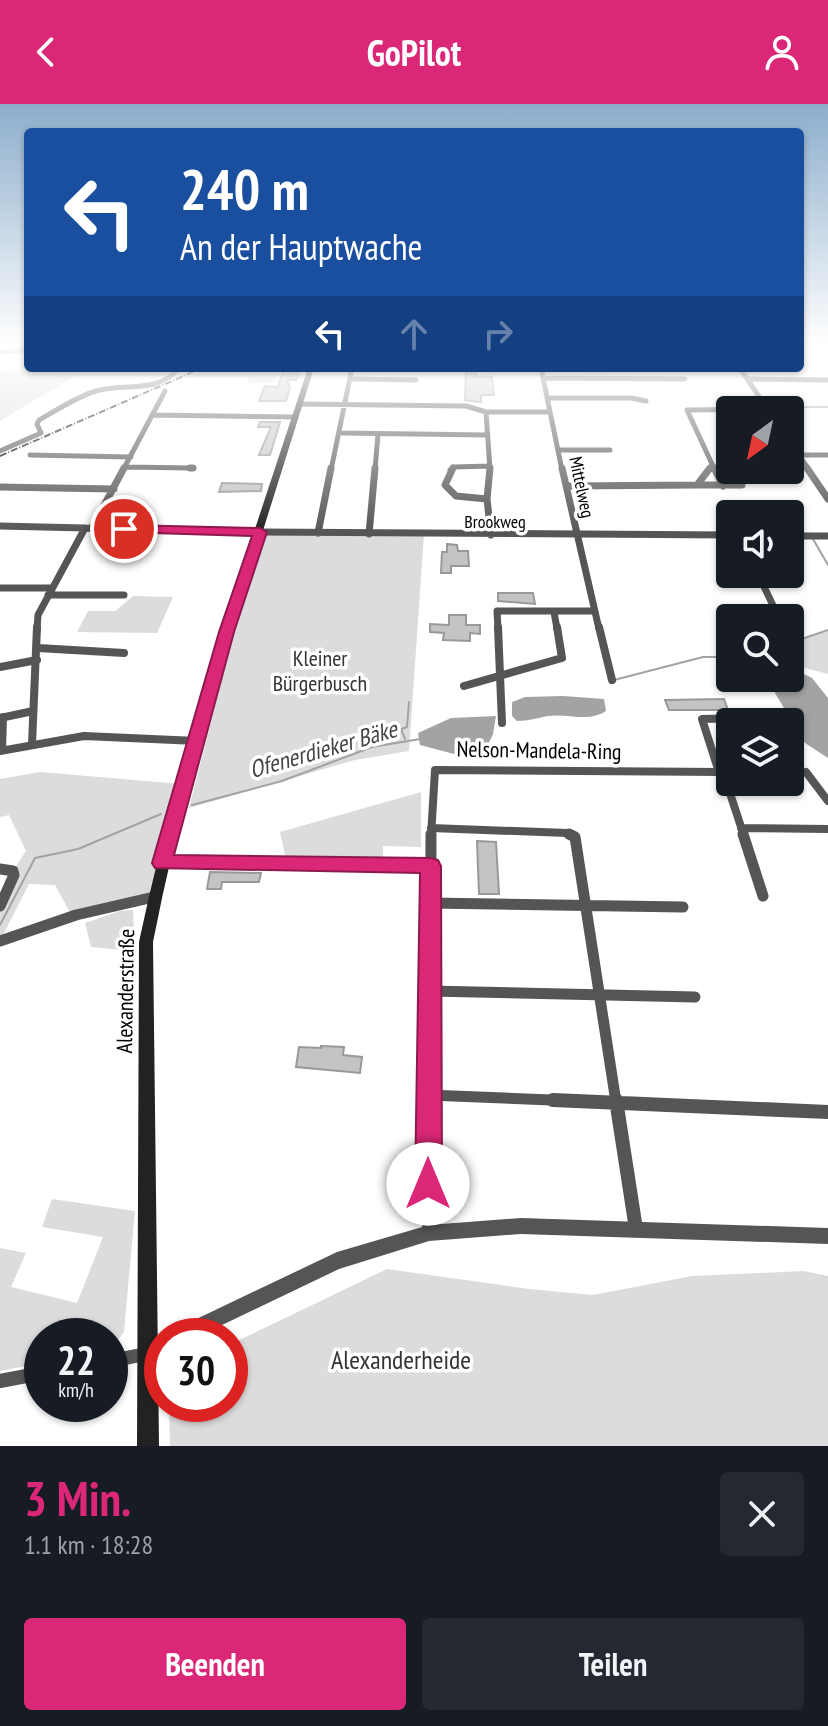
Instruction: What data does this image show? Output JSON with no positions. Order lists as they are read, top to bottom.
{
  "streets": {
    "main road": ["Alexanderstraße"],
    "street": ["Mittelweg", "Brookweg", "Nelson-Mandela-Ring"]
  },
  "crossings": [
    ["Mittelweg", "Brookweg"],
    ["Brookweg", "Alexanderstraße"]
  ],
  "water": ["Ofenerdieker Bäke"],
  "parks": ["Kleiner Bürgerbusch", "Alexanderheide"],
  "north": "bottom left",
  "page": {
    "header": "GoPilot",
    "turn": ["240 m", "An der Hauptwache"],
    "speed": "22 km/h",
    "limit": "30",
    "heading": ["3 Min.", "1.1 km · 18:28"],
    "buttons": ["Beenden", "Teilen"]
  }
}
